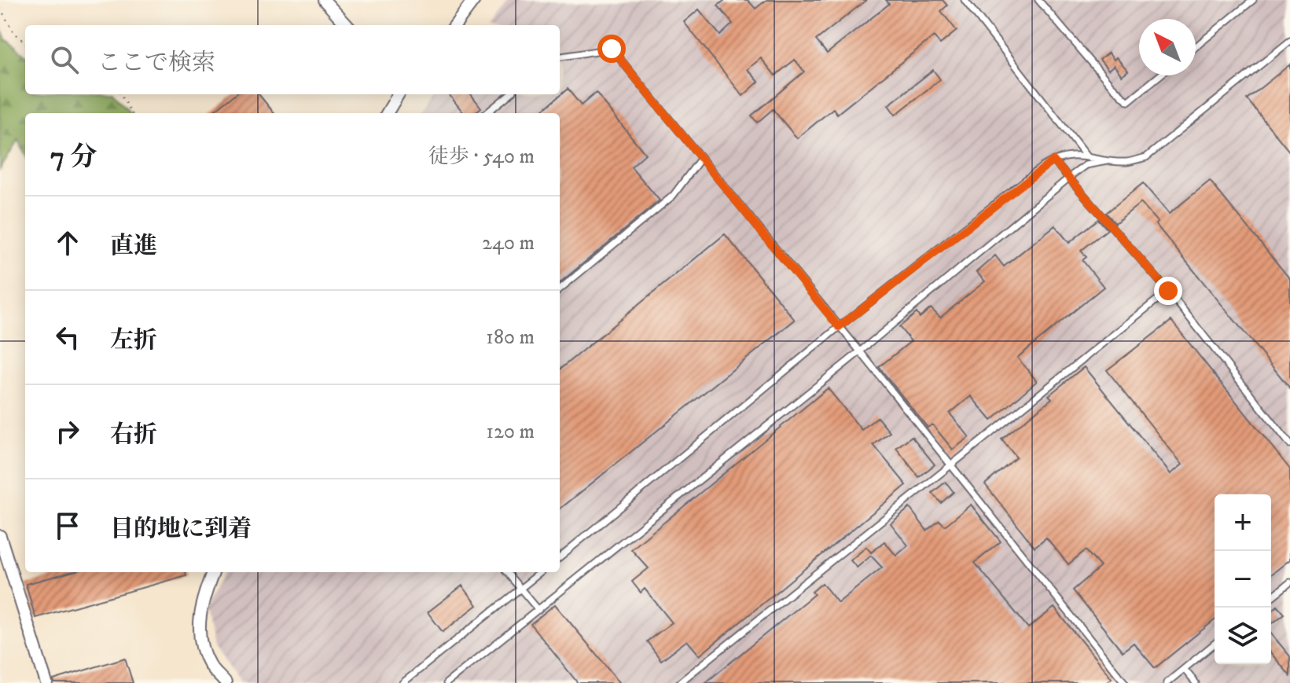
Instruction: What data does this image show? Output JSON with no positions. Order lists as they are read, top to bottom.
{
  "north": "top left",
  "page": {
    "search": "ここで検索",
    "heading": ["7 分", "徒歩 · 540 m"],
    "list": [
      ["直進", "240 m"],
      ["左折", "180 m"],
      ["右折", "120 m"],
      "目的地に到着"
    ],
    "map_buttons": ["+", "−"]
  }
}
